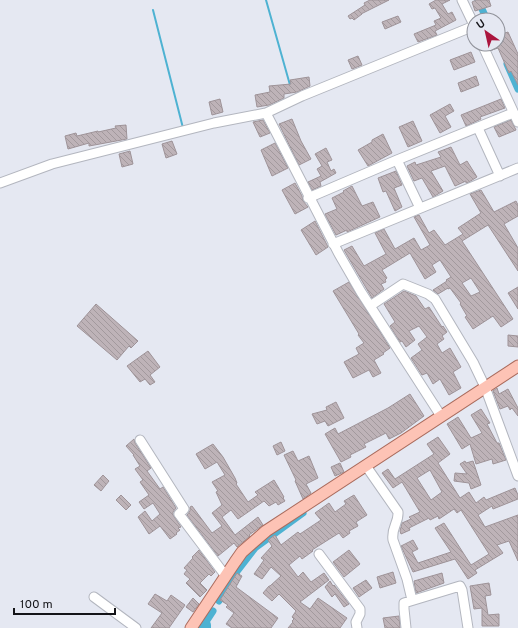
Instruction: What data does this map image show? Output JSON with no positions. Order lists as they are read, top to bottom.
{
  "scale_bar": "100 m",
  "north": "top left"
}
